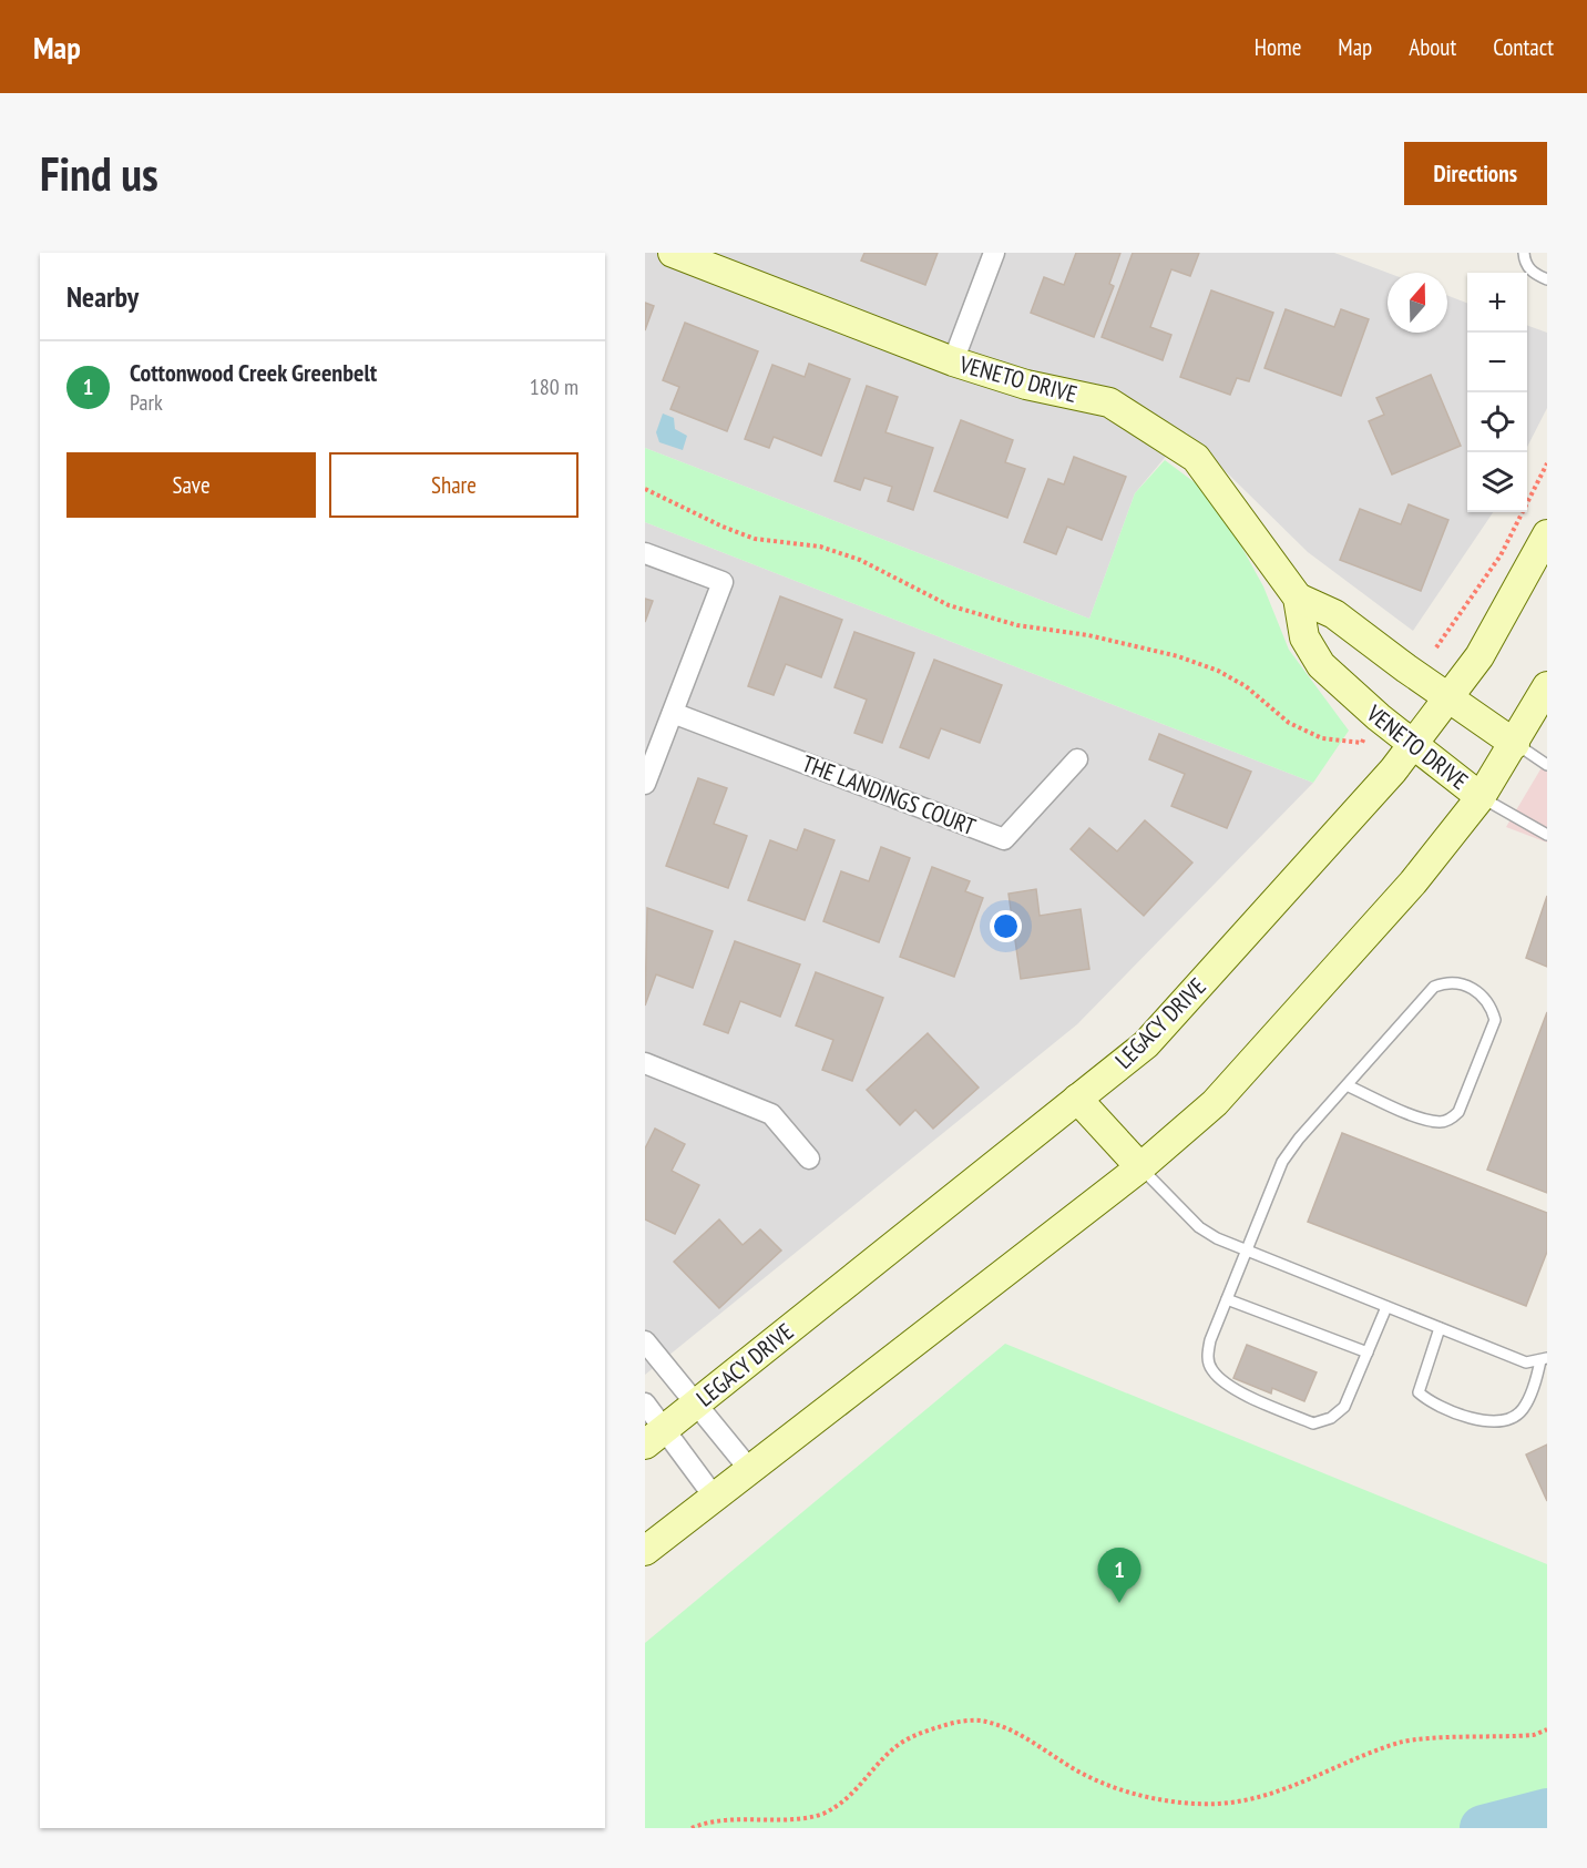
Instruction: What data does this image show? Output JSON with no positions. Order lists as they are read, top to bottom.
{
  "streets": {
    "main road": ["VENETO DRIVE", "LEGACY DRIVE"],
    "street": ["THE LANDINGS COURT"]
  },
  "crossings": [
    ["VENETO DRIVE", "LEGACY DRIVE"]
  ],
  "north": "top",
  "page": {
    "header": "Map",
    "nav": [
      "Home",
      "Map",
      "About",
      "Contact"
    ],
    "buttons": [
      "Directions",
      ["Save", "Share"]
    ],
    "title": "Find us",
    "heading": "Nearby",
    "map_buttons": ["+", "−"],
    "list": [
      {
        "mark": "1",
        "name": "Cottonwood Creek Greenbelt",
        "note": "Park",
        "value": "180 m"
      }
    ],
    "pins": "1"
  }
}
